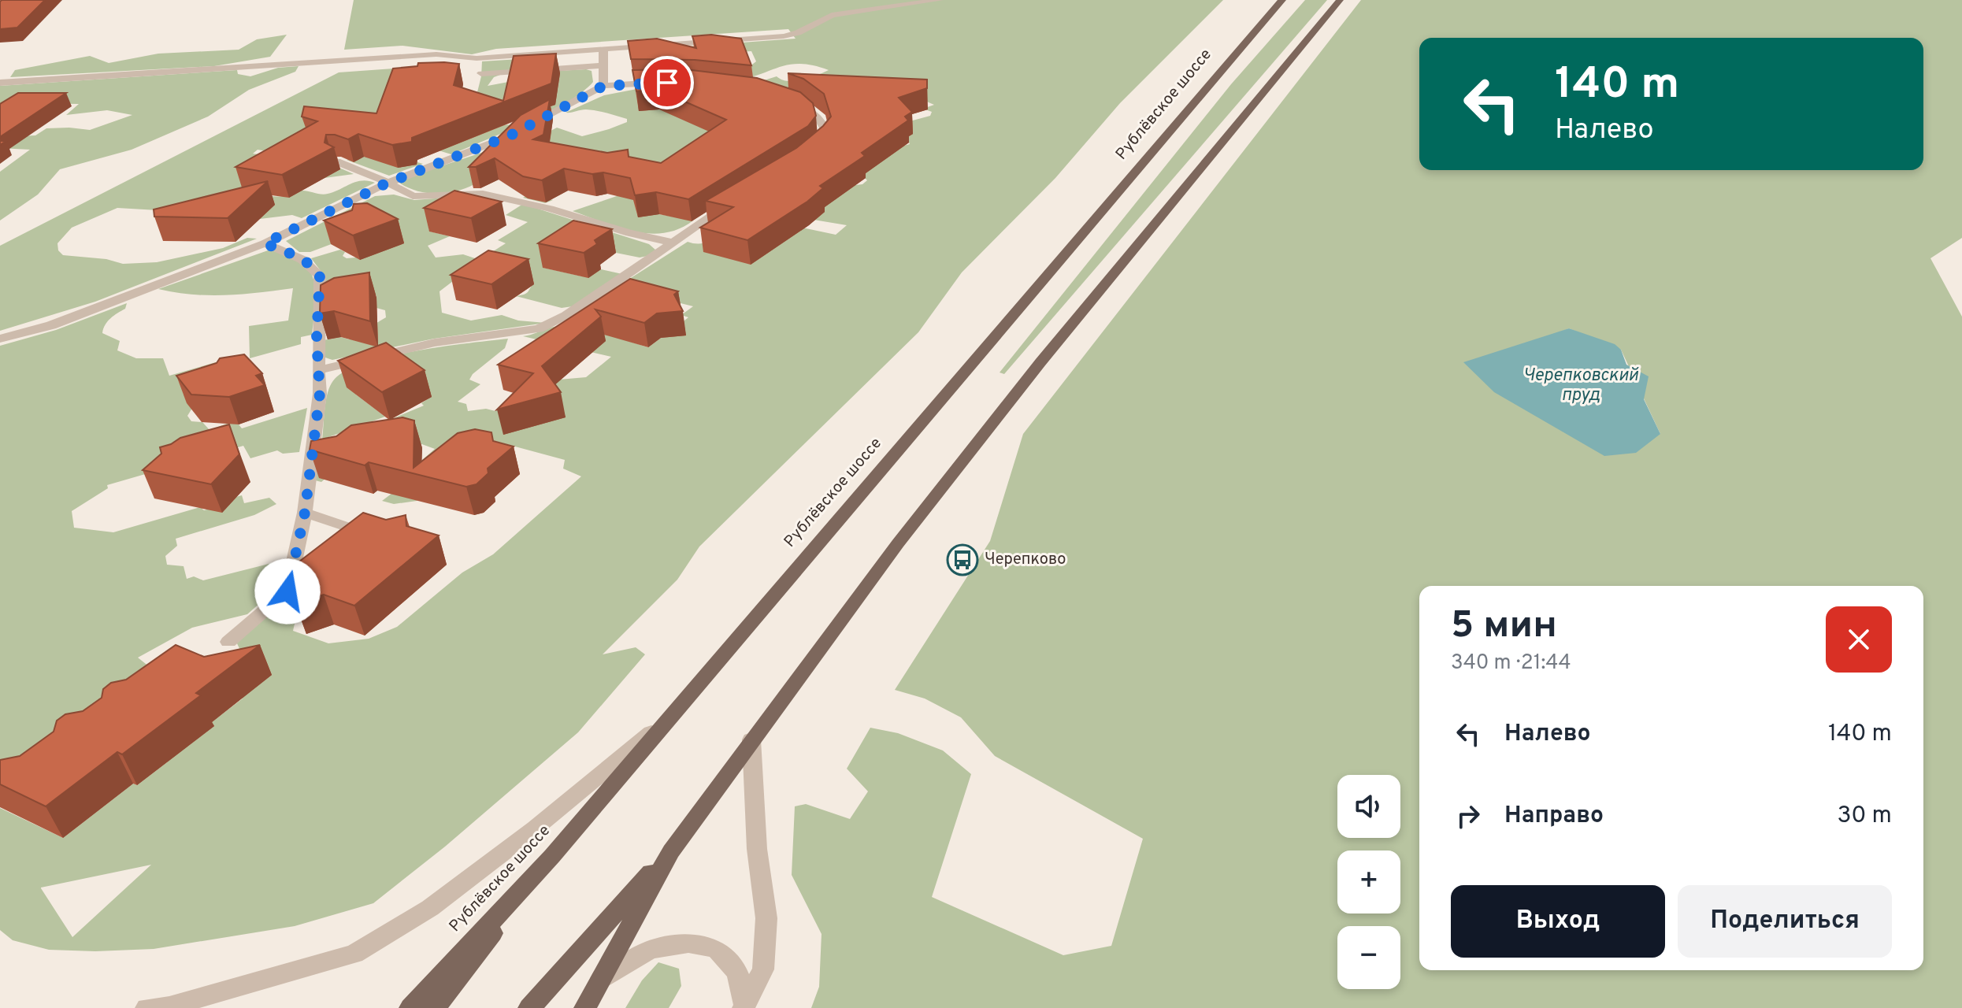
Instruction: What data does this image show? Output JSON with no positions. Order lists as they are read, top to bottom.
{
  "streets": {
    "main road": ["Рублёвское шоссе"]
  },
  "water": ["Черепковский пруд"],
  "places": {
    "bus stop": ["Черепково"]
  },
  "page": {
    "turn": ["140 m", "Налево"],
    "heading": ["5 мин", "340 m · 21:44"],
    "list": [
      {
        "name": "Налево",
        "value": "140 m"
      },
      {
        "name": "Направо",
        "value": "30 m"
      }
    ],
    "map_buttons": ["+", "−"],
    "buttons": ["Выход", "Поделиться"]
  }
}
